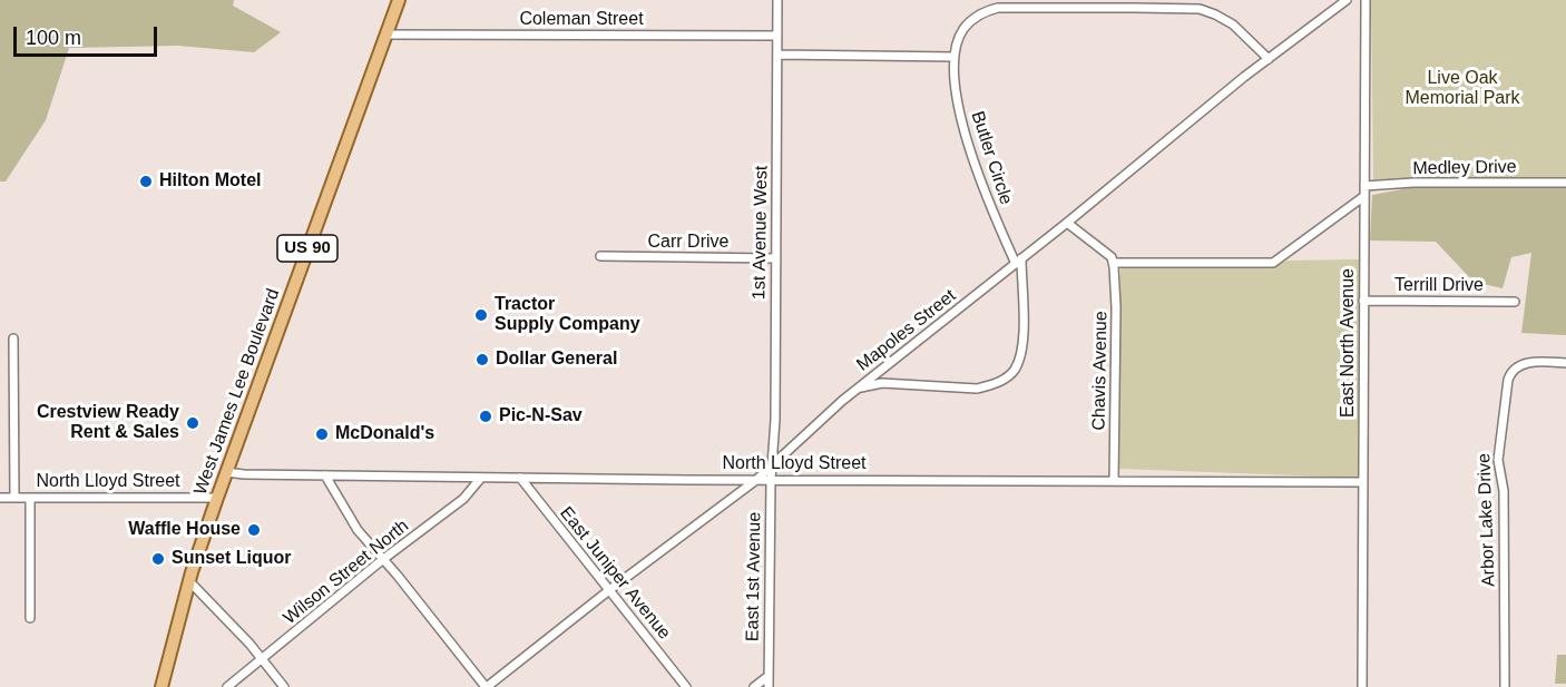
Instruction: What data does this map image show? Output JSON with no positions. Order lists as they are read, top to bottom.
{
  "streets": {
    "main road": ["US 90", "West James Lee Boulevard"],
    "street": [
      "Coleman Street",
      "Butler Circle",
      "Medley Drive",
      "1st Avenue West",
      "Carr Drive",
      "Terrill Drive",
      "Mapoles Street",
      "East North Avenue",
      "Chavis Avenue",
      "North Lloyd Street",
      "Arbor Lake Drive",
      "Wilson Street North",
      "East Juniper Avenue",
      "East 1st Avenue"
    ]
  },
  "crossings": [
    ["Coleman Street", "1st Avenue West"],
    ["Coleman Street", "West James Lee Boulevard"],
    ["Butler Circle", "Mapoles Street"],
    ["Medley Drive", "East North Avenue"],
    ["1st Avenue West", "Carr Drive"],
    ["1st Avenue West", "Mapoles Street"],
    ["1st Avenue West", "East 1st Avenue"],
    ["Terrill Drive", "East North Avenue"],
    ["Mapoles Street", "North Lloyd Street"],
    ["Mapoles Street", "East Juniper Avenue"],
    ["Mapoles Street", "East 1st Avenue"],
    ["East North Avenue", "North Lloyd Street"],
    ["Chavis Avenue", "North Lloyd Street"],
    ["West James Lee Boulevard", "North Lloyd Street"],
    ["North Lloyd Street", "Wilson Street North"],
    ["North Lloyd Street", "East Juniper Avenue"],
    ["North Lloyd Street", "East 1st Avenue"]
  ],
  "parks": ["Live Oak Memorial Park"],
  "places": [
    "Hilton Motel",
    "Tractor Supply Company",
    "Dollar General",
    "Pic-N-Sav",
    "Crestview Ready Rent & Sales",
    "McDonald's",
    "Waffle House",
    "Sunset Liquor"
  ],
  "scale_bar": "100 m"
}
